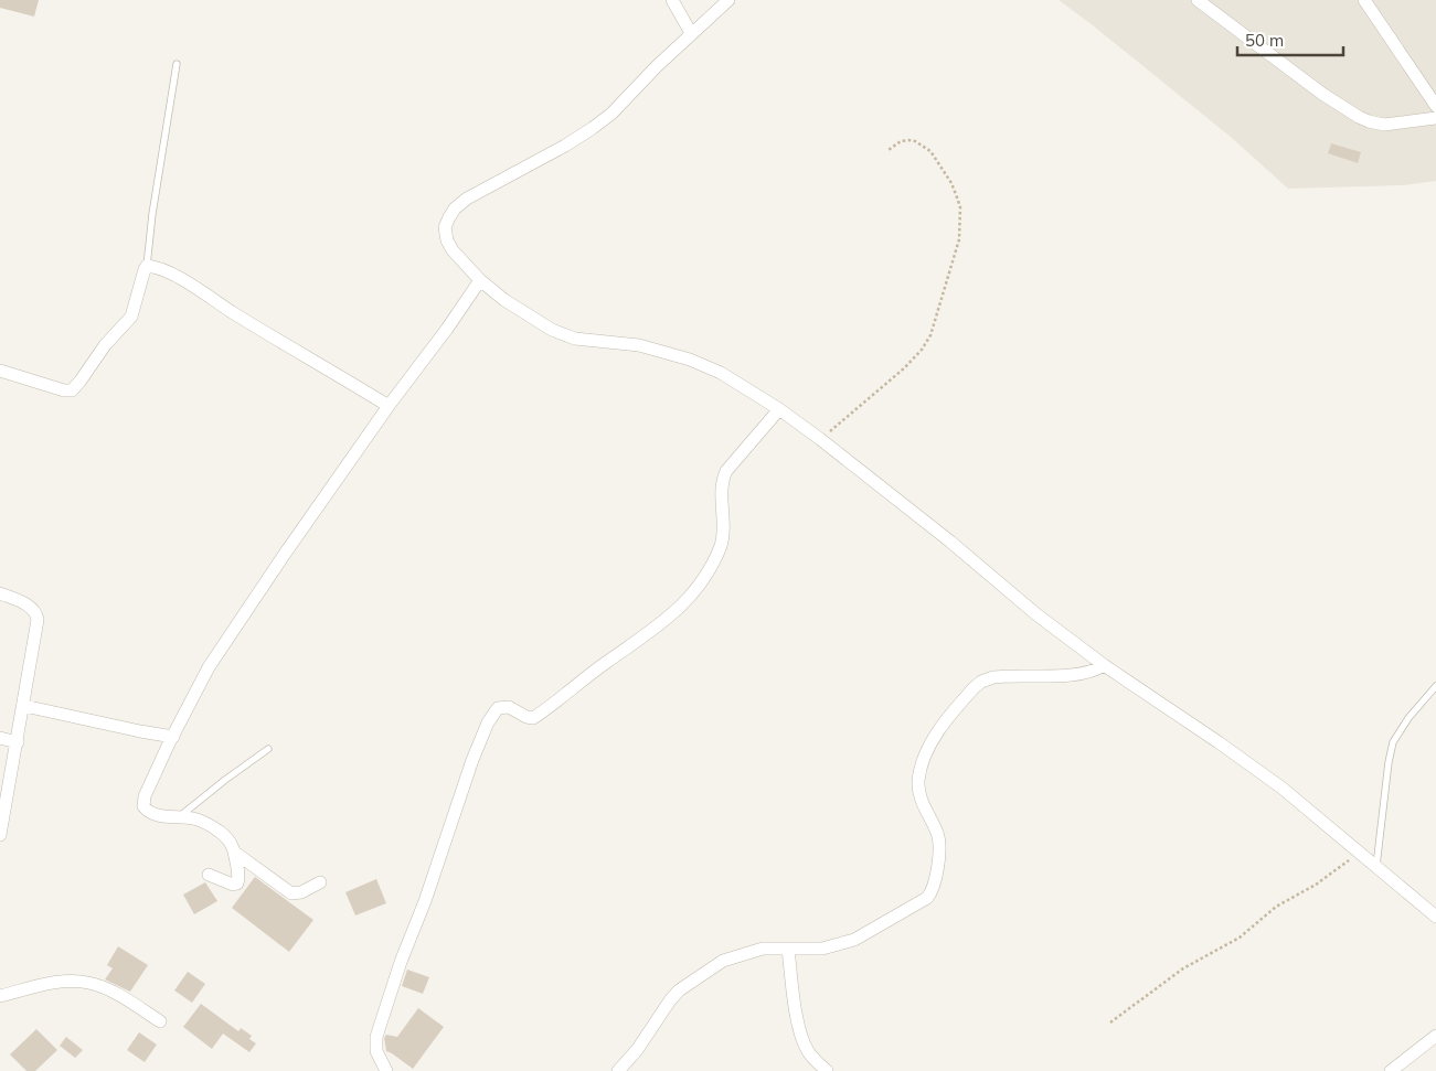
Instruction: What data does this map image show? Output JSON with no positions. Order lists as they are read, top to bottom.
{
  "scale_bar": "50 m"
}
